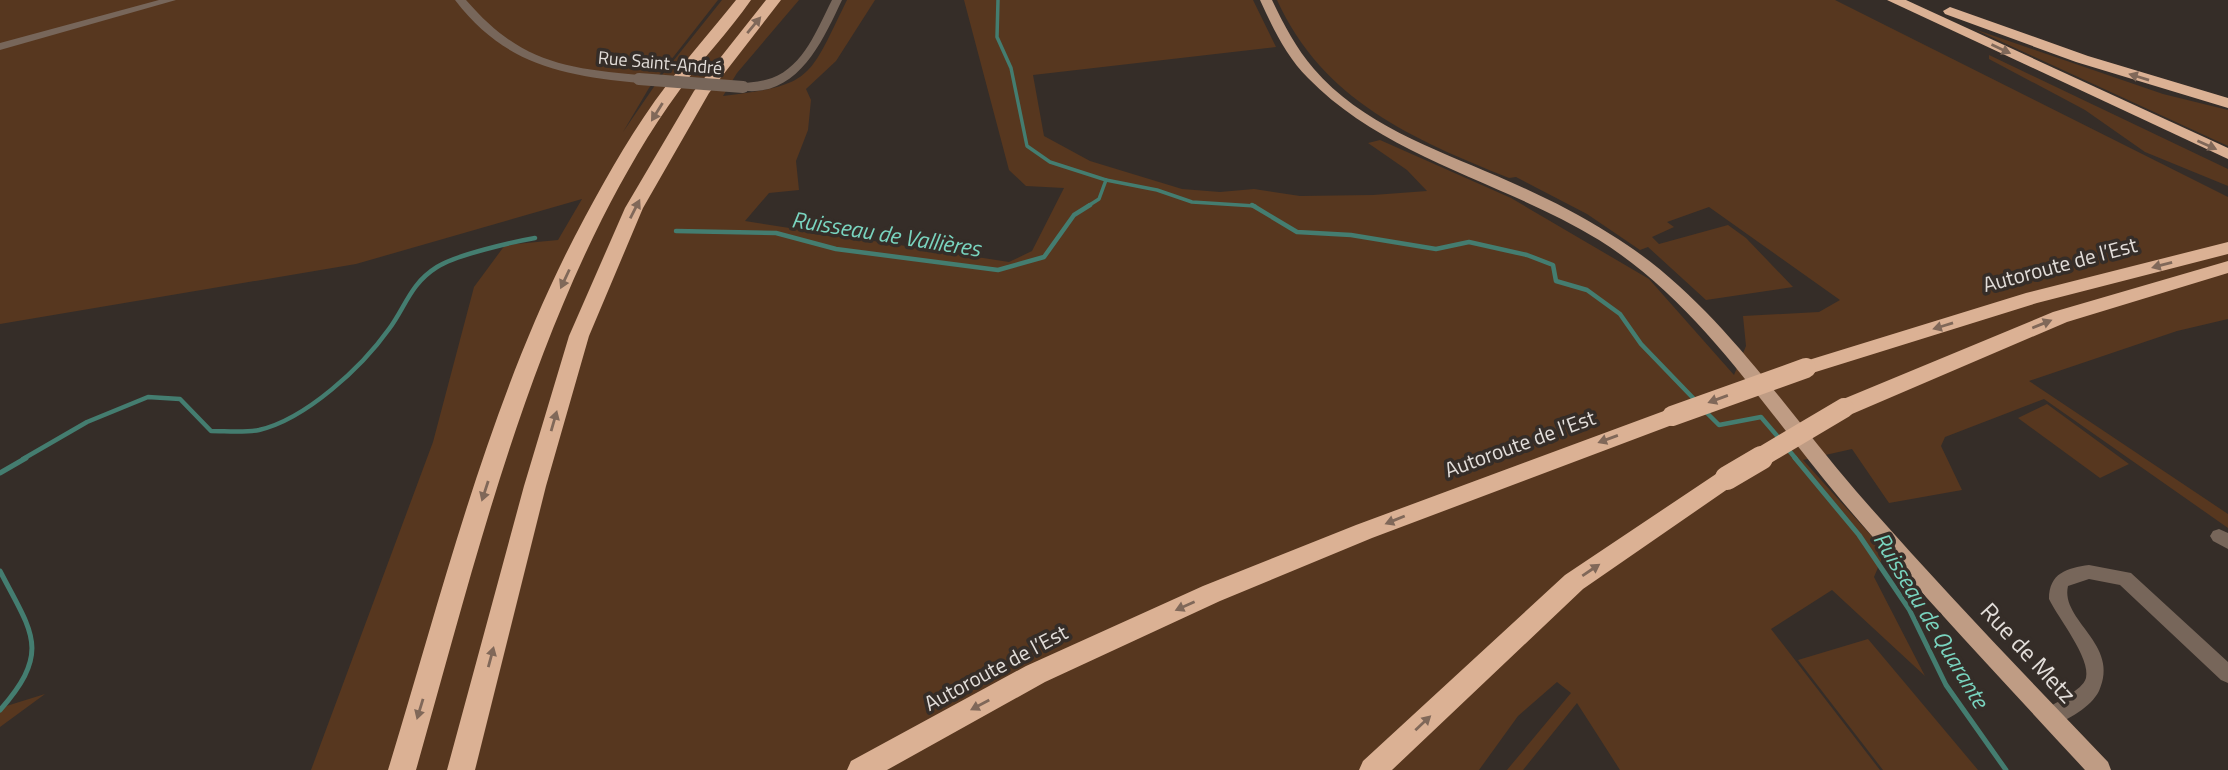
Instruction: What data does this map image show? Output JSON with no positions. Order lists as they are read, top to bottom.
{
  "streets": {
    "highway": ["Autoroute de l’Est"],
    "main road": ["Rue de Metz"],
    "street": ["Rue Saint-André"]
  },
  "water": ["Ruisseau de Vallières", "Ruisseau de Quarante"]
}
